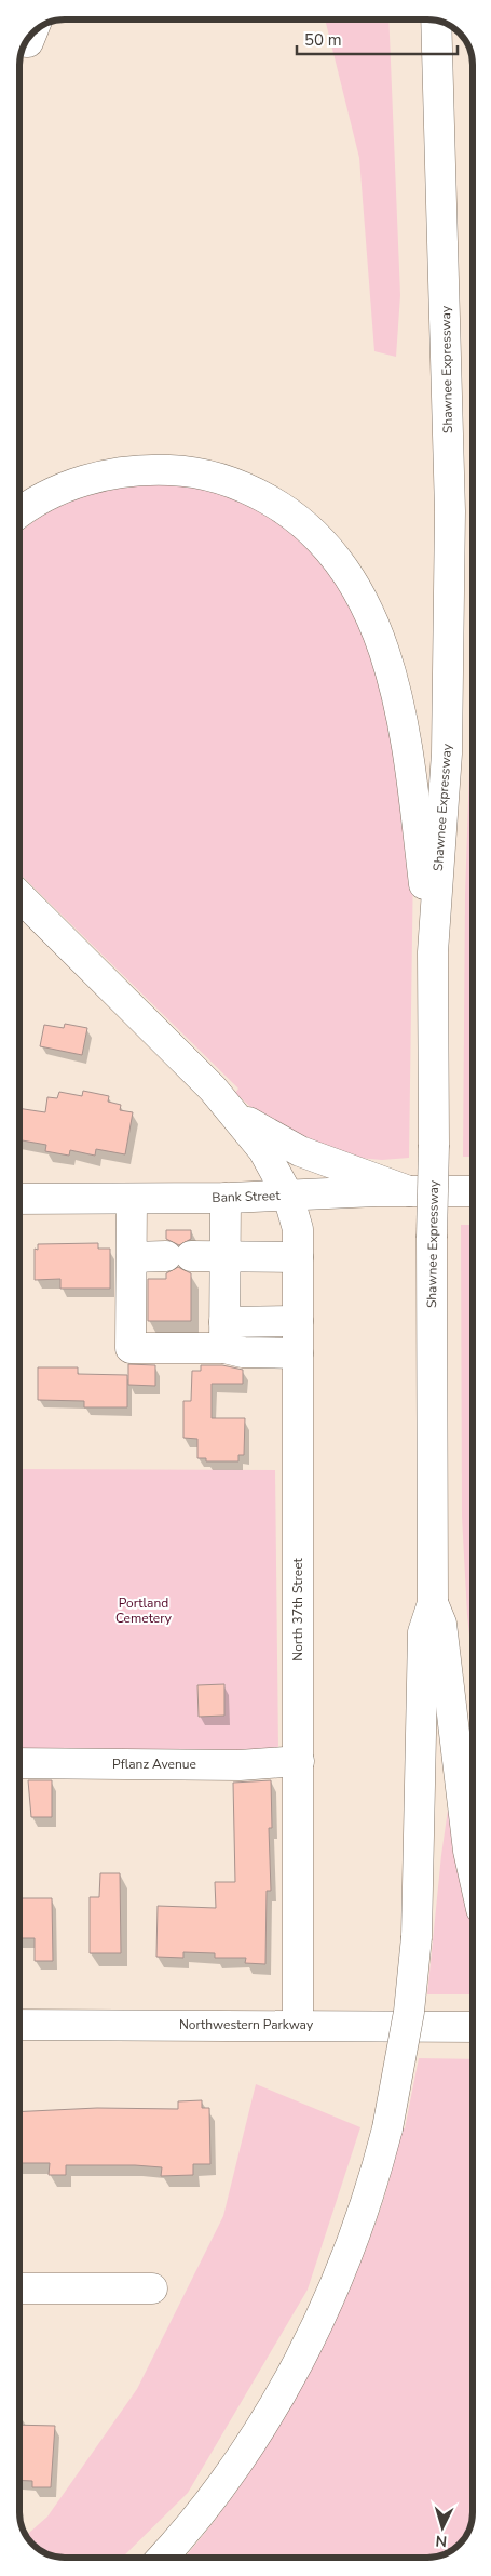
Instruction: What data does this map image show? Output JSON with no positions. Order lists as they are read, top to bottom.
{
  "streets": {
    "main road": [
      "Shawnee Expressway",
      "Bank Street",
      "North 37th Street",
      "Pflanz Avenue",
      "Northwestern Parkway"
    ]
  },
  "crossings": [
    ["Bank Street", "North 37th Street"],
    ["North 37th Street", "Pflanz Avenue"],
    ["North 37th Street", "Northwestern Parkway"]
  ],
  "parks": ["Portland Cemetery"],
  "scale_bar": "50 m",
  "north": "bottom"
}
